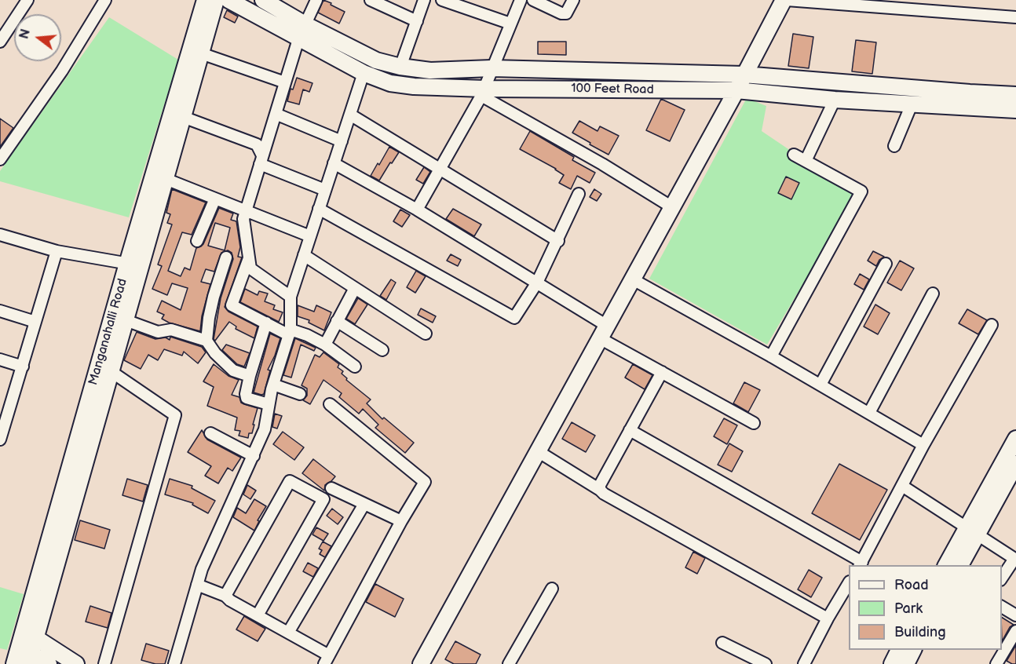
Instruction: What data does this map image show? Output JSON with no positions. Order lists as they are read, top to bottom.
{
  "streets": {
    "street": ["100 Feet Road", "Manganahalli Road"]
  },
  "legend": ["Road", "Park", "Building"],
  "north": "left"
}
